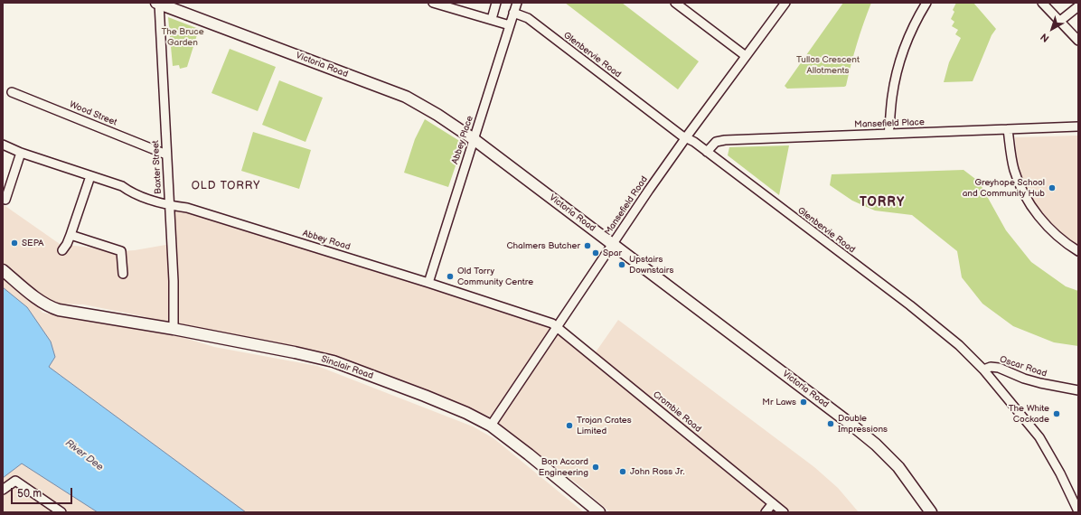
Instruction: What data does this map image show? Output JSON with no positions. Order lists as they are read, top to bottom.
{
  "streets": {
    "street": [
      "Glenbervie Road",
      "Victoria Road",
      "Wood Street",
      "Mansefield Place",
      "Abbey Place",
      "Baxter Street",
      "Mansefield Road",
      "Abbey Road",
      "Oscar Road",
      "Sinclair Road",
      "Crombie Road"
    ]
  },
  "crossings": [
    ["Glenbervie Road", "Mansefield Place"],
    ["Glenbervie Road", "Abbey Place"],
    ["Glenbervie Road", "Mansefield Road"],
    ["Glenbervie Road", "Oscar Road"],
    ["Victoria Road", "Abbey Place"],
    ["Victoria Road", "Baxter Street"],
    ["Victoria Road", "Mansefield Road"],
    ["Wood Street", "Baxter Street"],
    ["Abbey Place", "Abbey Road"],
    ["Baxter Street", "Abbey Road"],
    ["Baxter Street", "Sinclair Road"],
    ["Mansefield Road", "Abbey Road"],
    ["Mansefield Road", "Sinclair Road"],
    ["Mansefield Road", "Crombie Road"],
    ["Abbey Road", "Crombie Road"]
  ],
  "districts": ["OLD TORRY", "TORRY"],
  "water": ["River Dee"],
  "parks": ["The Bruce Garden", "Tullos Crescent Allotments"],
  "places": [
    "Greyhope School and Community Hub",
    "SEPA",
    "Chalmers Butcher",
    "Spar",
    "Upstairs Downstairs",
    "Old Torry Community Centre",
    "Mr Laws",
    "The White Cockade",
    "Double Impressions",
    "Trojan Crates Limited",
    "Bon Accord Engineering",
    "John Ross Jr."
  ],
  "scale_bar": "50 m",
  "north": "bottom left"
}
